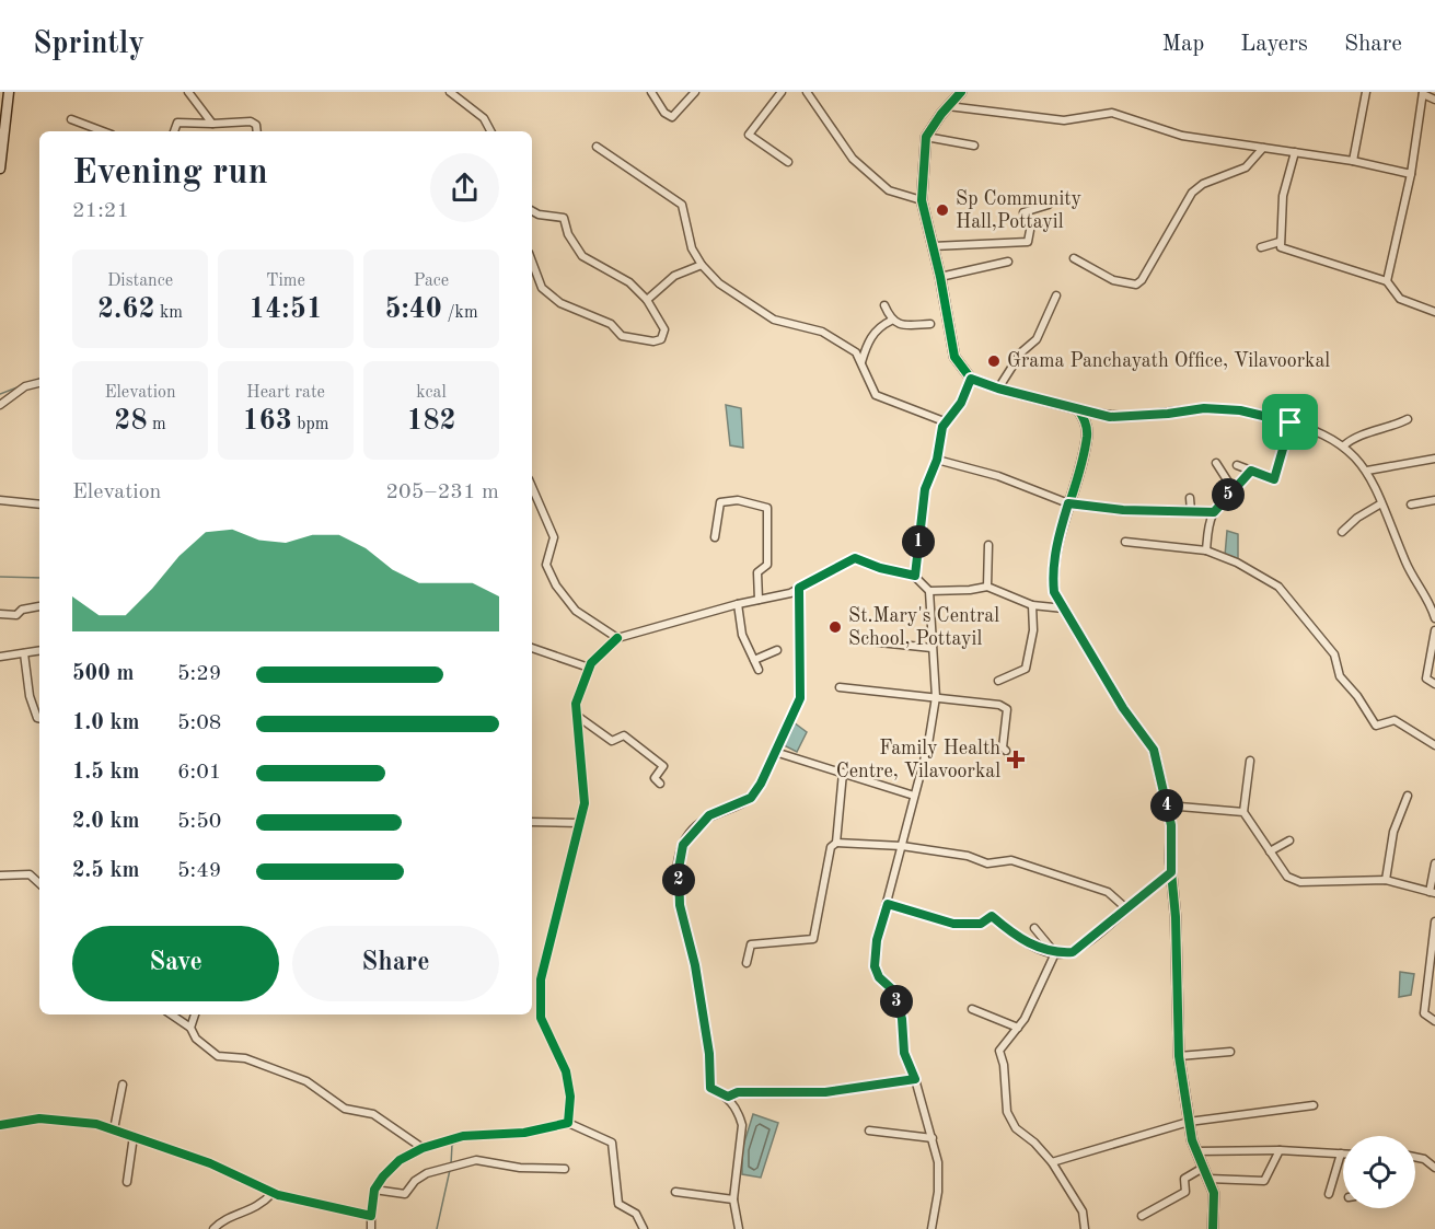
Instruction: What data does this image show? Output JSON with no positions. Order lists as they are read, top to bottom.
{
  "places": {
    "other": ["Sp Community Hall,Pottayil", "Grama Panchayath Office, Vilavoorkal", "St.Mary's Central School, Pottayil"],
    "health": ["Family Health Centre, Vilavoorkal"]
  },
  "page": {
    "header": "Sprintly",
    "nav": ["Map", "Layers", "Share"],
    "heading": ["Evening run", "21:21"],
    "stats": [
      ["Distance", "2.62 km"],
      ["Time", "14:51"],
      ["Pace", "5:40 /km"],
      ["Elevation", "28 m"],
      ["Heart rate", "163 bpm"],
      ["kcal", "182"]
    ],
    "chart": ["Elevation", "205–231 m"],
    "pins": [
      "5",
      "1",
      "4",
      "2",
      "3"
    ],
    "list": [
      {
        "name": "500 m",
        "note": "5:29"
      },
      {
        "name": "1.0 km",
        "note": "5:08"
      },
      {
        "name": "1.5 km",
        "note": "6:01"
      },
      {
        "name": "2.0 km",
        "note": "5:50"
      },
      {
        "name": "2.5 km",
        "note": "5:49"
      }
    ],
    "buttons": ["Save", "Share"]
  }
}
